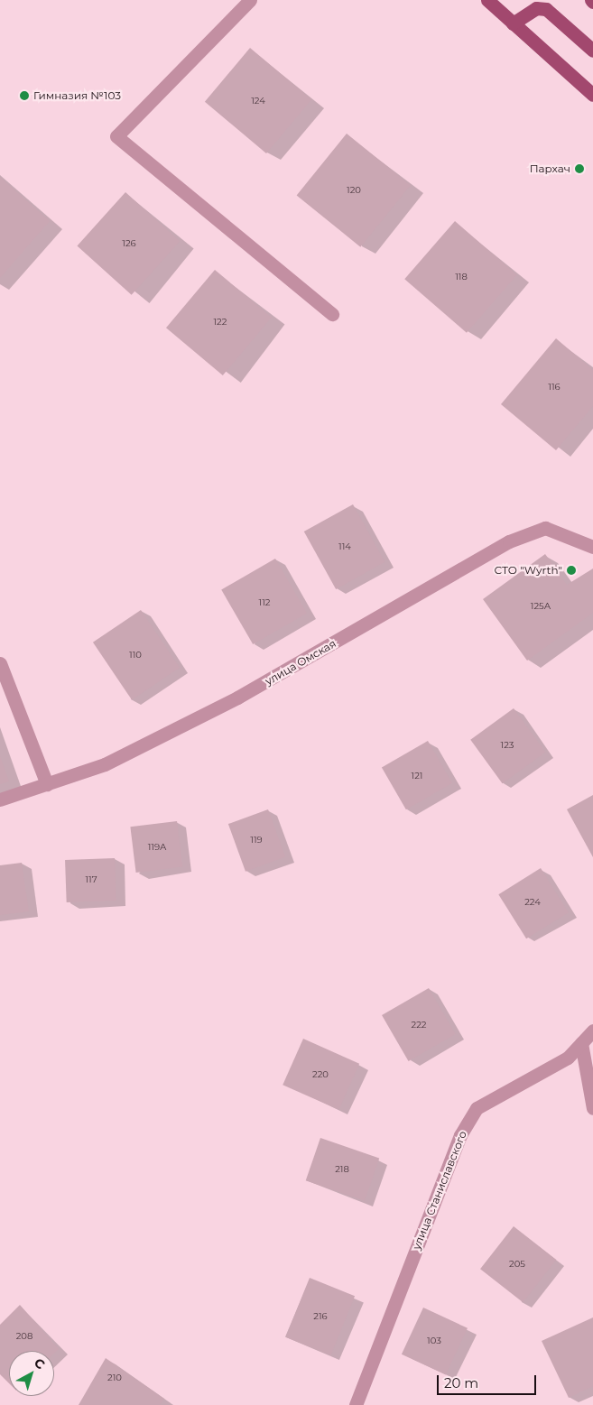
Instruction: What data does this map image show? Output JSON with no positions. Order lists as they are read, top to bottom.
{
  "streets": {
    "street": ["улица Омская", "улица Станиславского"]
  },
  "places": ["Гимназия №103", "Пархач", "СТО \"Wyrth\""],
  "house_numbers": [
    "124",
    "120",
    "126",
    "118",
    "122",
    "116",
    "114",
    "112",
    "125А",
    "110",
    "123",
    "121",
    "119",
    "119А",
    "117",
    "224",
    "222",
    "220",
    "218",
    "205",
    "216",
    "208",
    "103",
    "210"
  ],
  "scale_bar": "20 m",
  "north": "top right"
}
